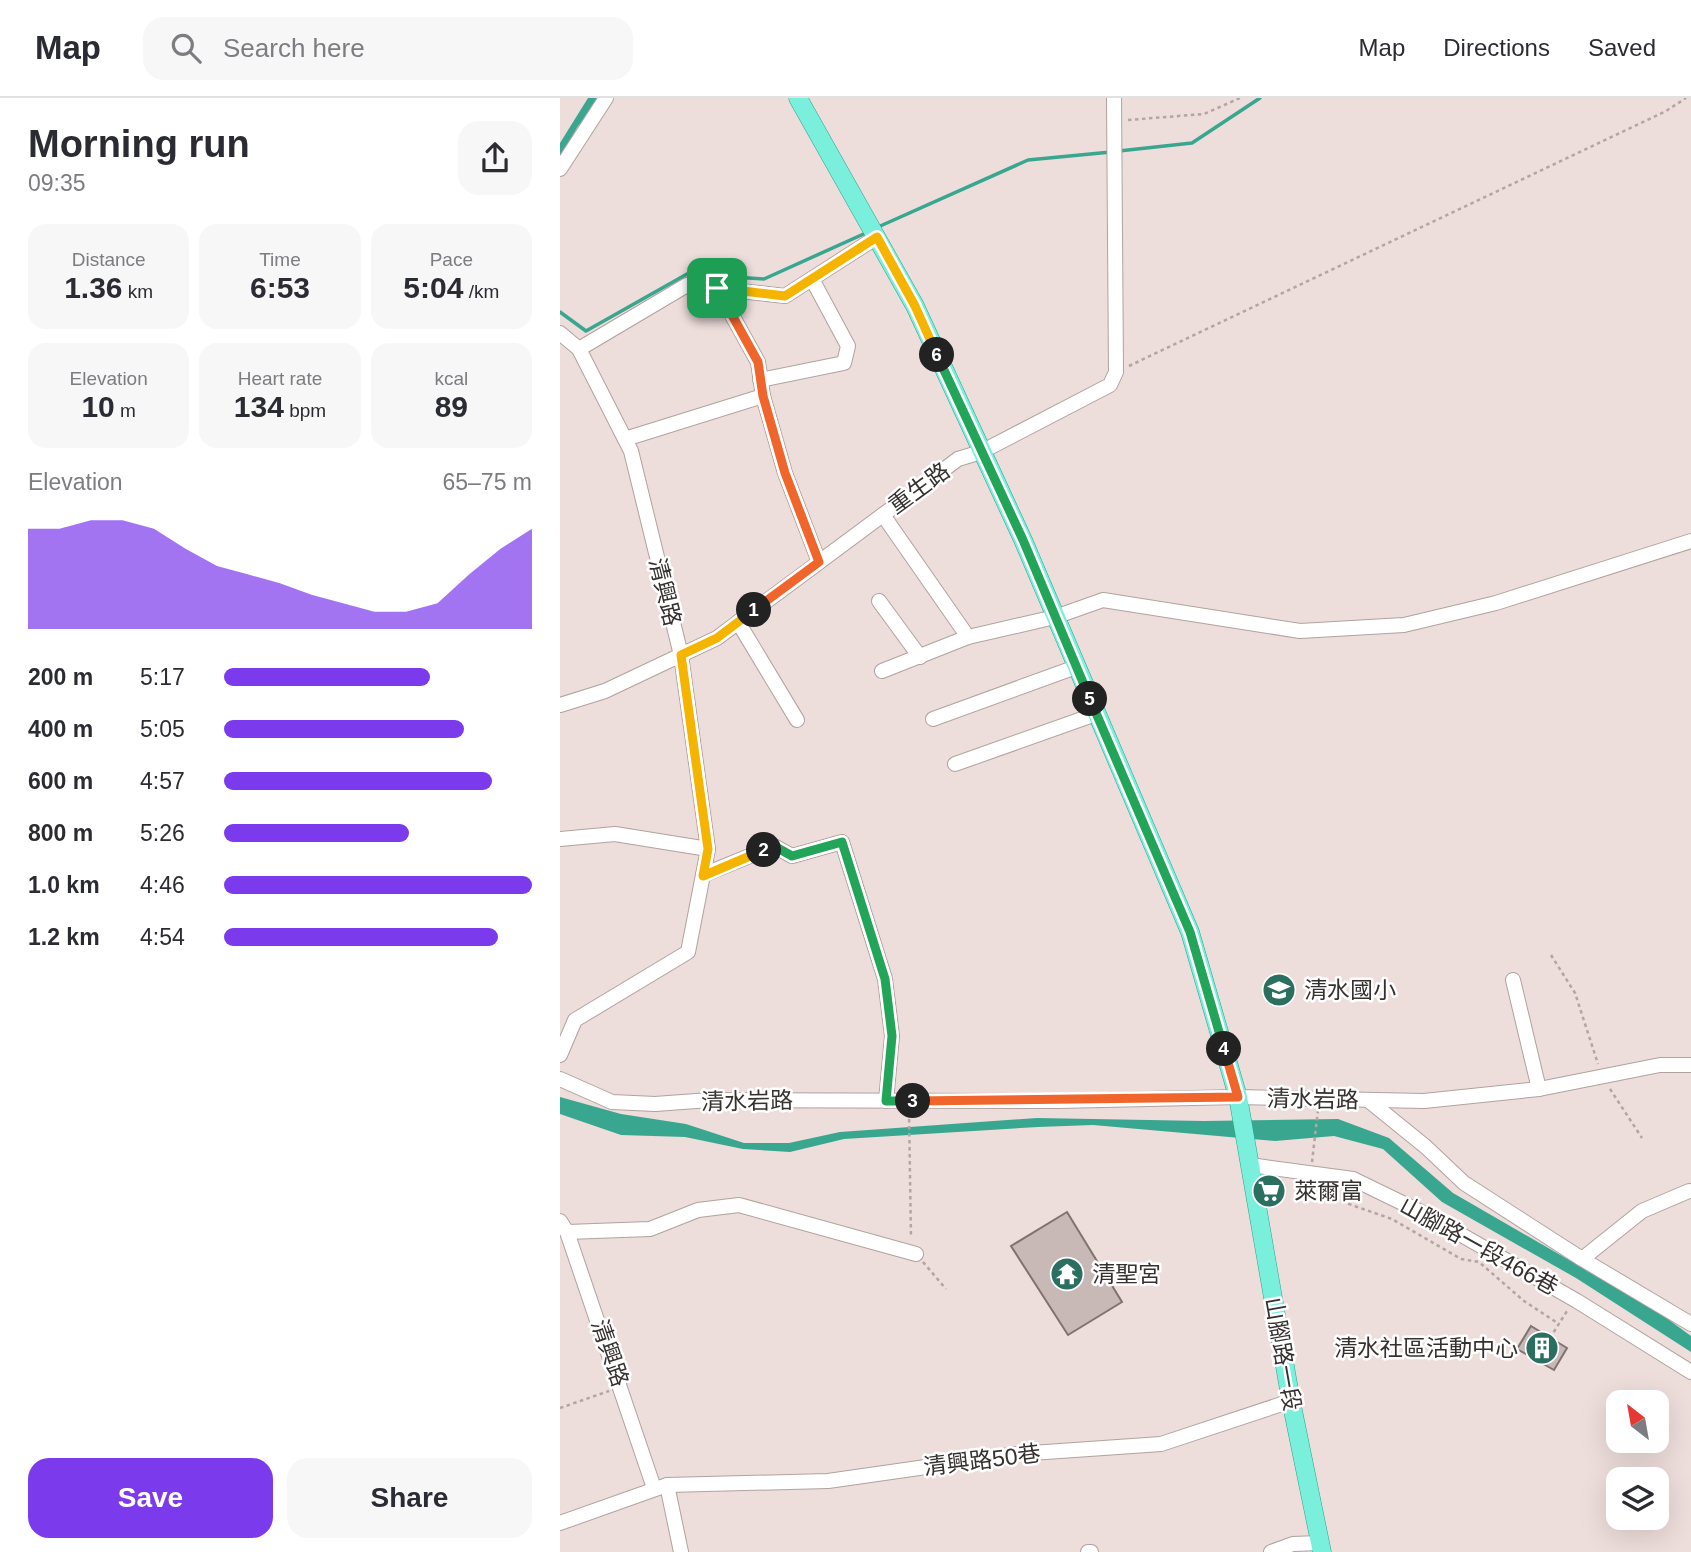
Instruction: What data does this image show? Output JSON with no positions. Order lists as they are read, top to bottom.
{
  "streets": {
    "main road": ["山腳路一段"],
    "street": [
      "重生路",
      "清興路",
      "清水岩路",
      "山腳路一段466巷",
      "清興路50巷"
    ]
  },
  "crossings": [
    ["重生路", "清興路"],
    ["清興路", "清興路50巷"],
    ["清水岩路", "山腳路一段"],
    ["山腳路一段466巷", "山腳路一段"],
    ["山腳路一段", "清興路50巷"]
  ],
  "places": {
    "school or university": ["清水國小"],
    "supermarket": ["萊爾富"],
    "temple": ["清聖宮"],
    "building": ["清水社區活動中心"]
  },
  "north": "top left",
  "page": {
    "header": "Map",
    "search": "Search here",
    "nav": ["Map", "Directions", "Saved"],
    "heading": ["Morning run", "09:35"],
    "stats": [
      ["Distance", "1.36 km"],
      ["Time", "6:53"],
      ["Pace", "5:04 /km"],
      ["Elevation", "10 m"],
      ["Heart rate", "134 bpm"],
      ["kcal", "89"]
    ],
    "pins": [
      "6",
      "1",
      "5",
      "2",
      "4",
      "3"
    ],
    "chart": ["Elevation", "65–75 m"],
    "list": [
      {
        "name": "200 m",
        "note": "5:17"
      },
      {
        "name": "400 m",
        "note": "5:05"
      },
      {
        "name": "600 m",
        "note": "4:57"
      },
      {
        "name": "800 m",
        "note": "5:26"
      },
      {
        "name": "1.0 km",
        "note": "4:46"
      },
      {
        "name": "1.2 km",
        "note": "4:54"
      }
    ],
    "buttons": ["Save", "Share"]
  }
}
